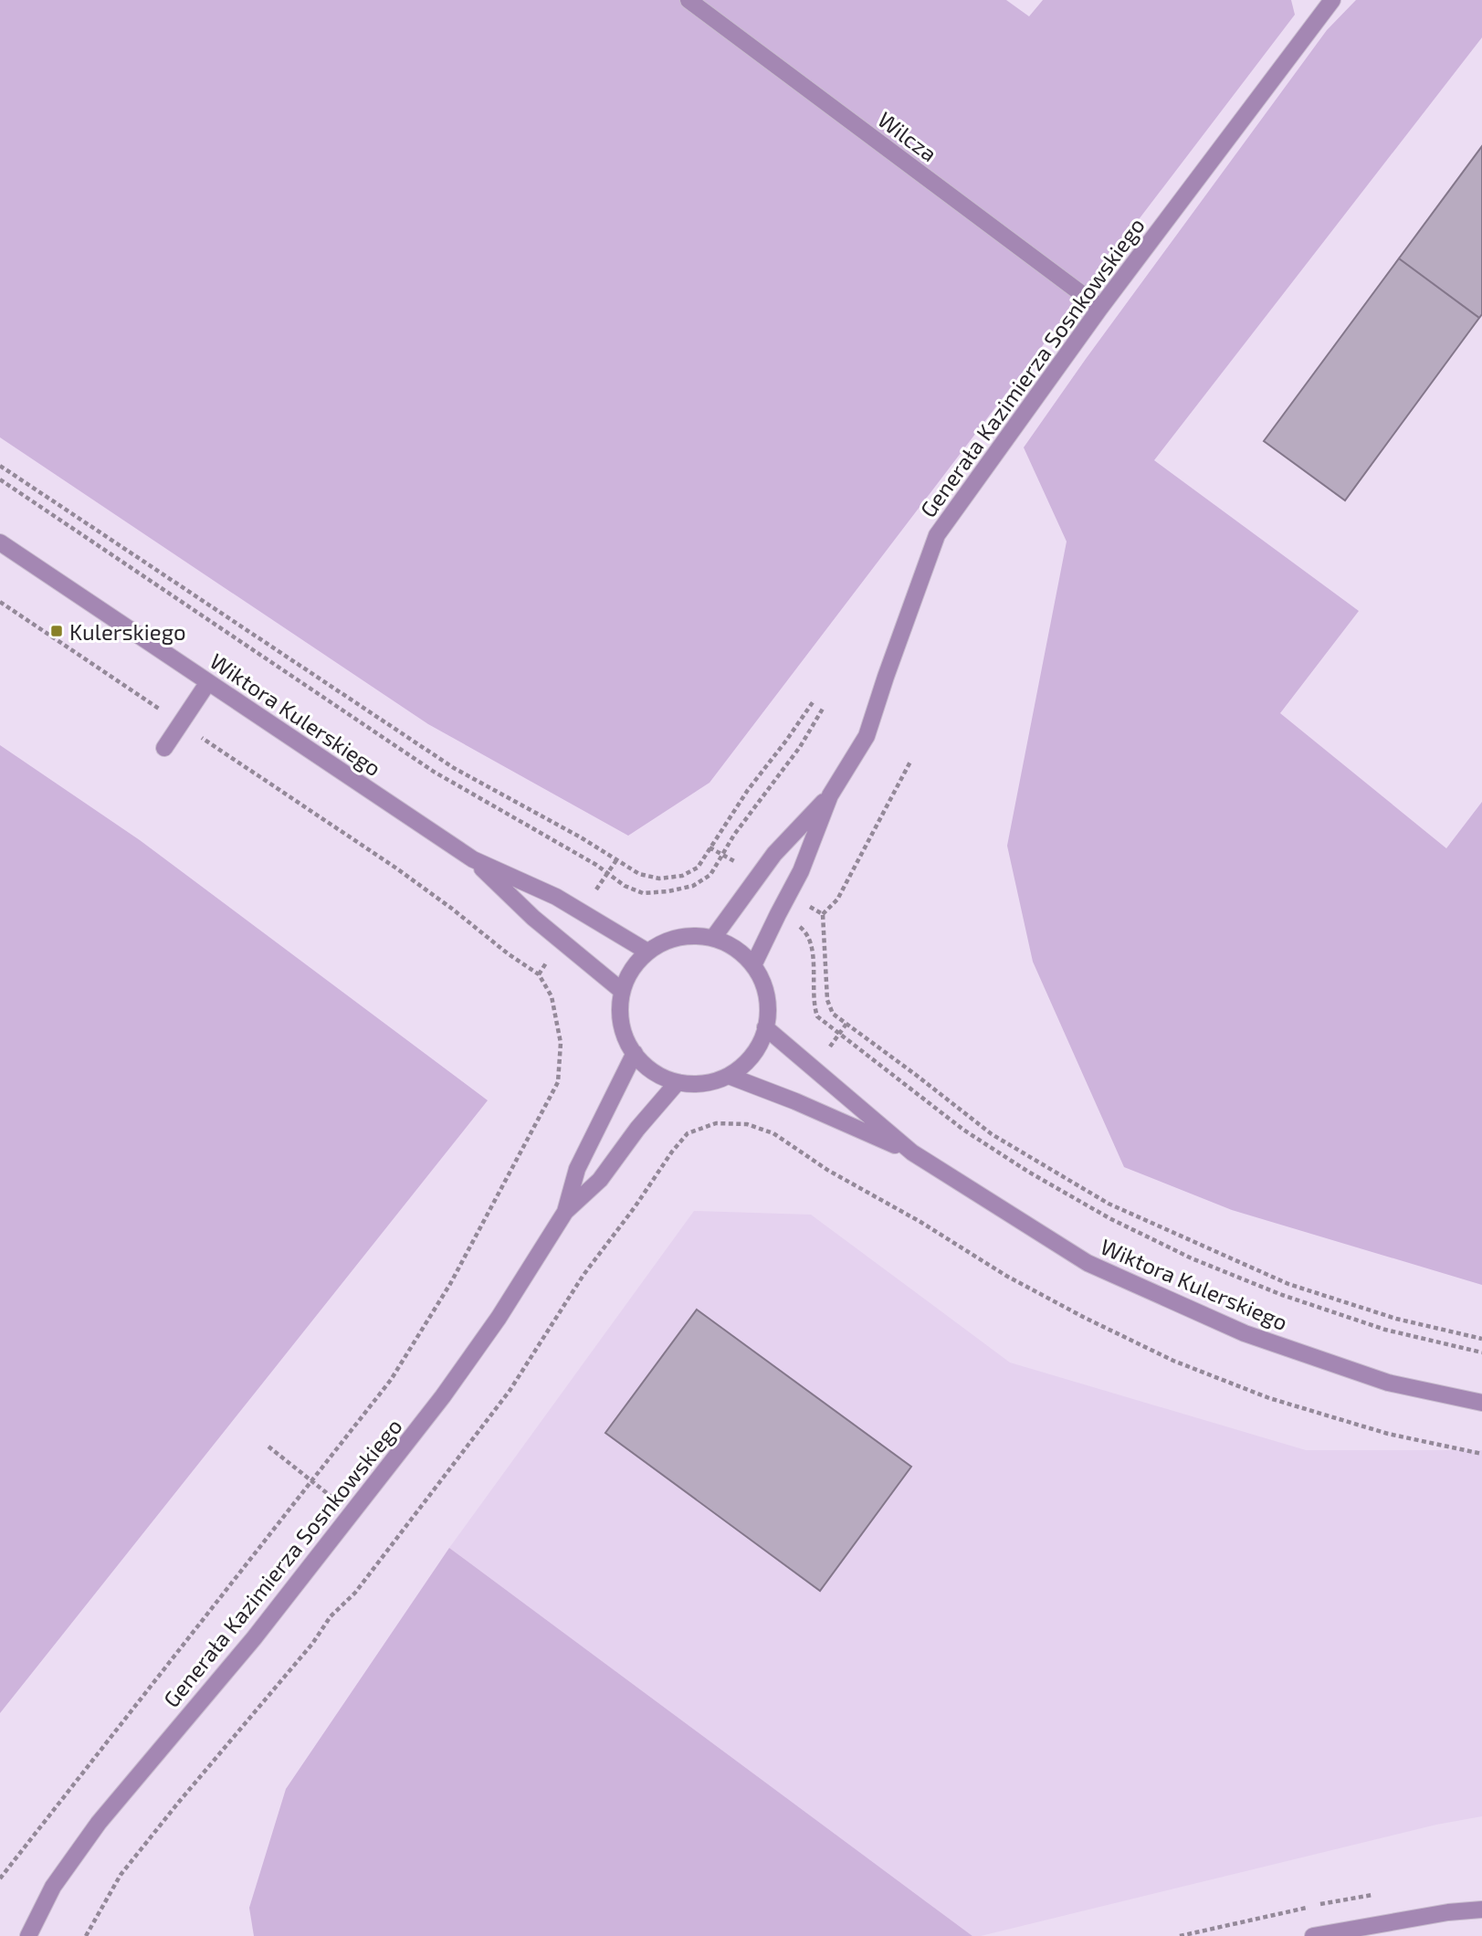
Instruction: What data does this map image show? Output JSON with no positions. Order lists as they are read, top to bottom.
{
  "streets": {
    "street": ["Wilcza", "Generała Kazimierza Sosnkowskiego", "Wiktora Kulerskiego"]
  },
  "crossings": [
    ["Wilcza", "Generała Kazimierza Sosnkowskiego"],
    ["Generała Kazimierza Sosnkowskiego", "Wiktora Kulerskiego"]
  ],
  "places": {
    "transit": ["Kulerskiego"]
  }
}
